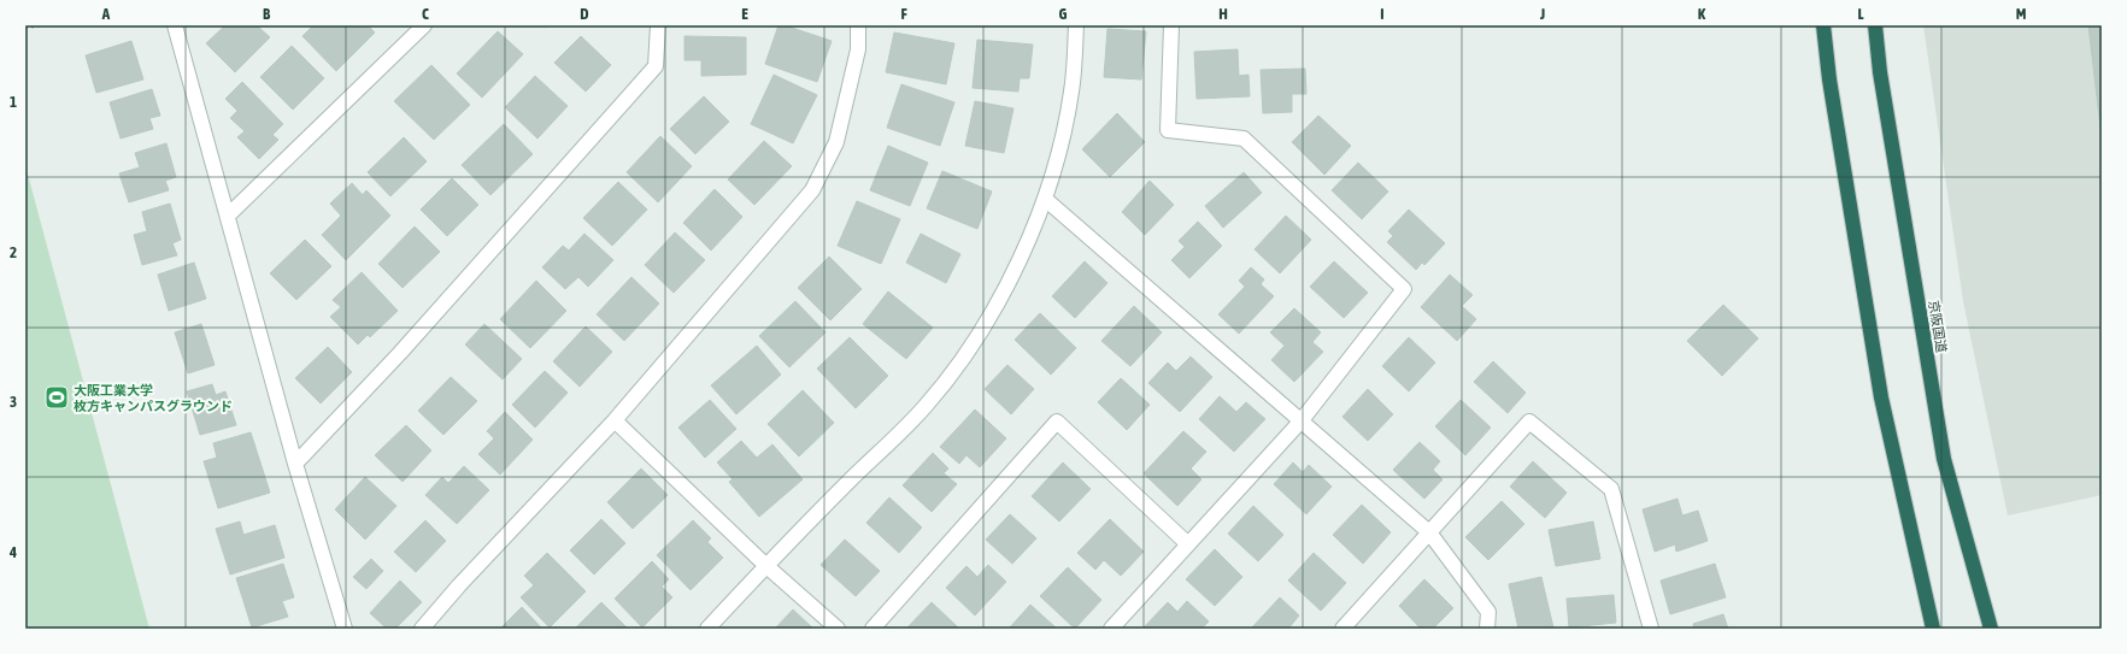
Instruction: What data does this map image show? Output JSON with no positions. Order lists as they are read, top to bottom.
{
  "streets": {
    "highway": ["京阪国道"]
  },
  "places": {
    "sports": ["大阪工業大学 枚方キャンパスグラウンド"]
  },
  "grid": {
    "columns": [
      "A",
      "B",
      "C",
      "D",
      "E",
      "F",
      "G",
      "H",
      "I",
      "J",
      "K",
      "L",
      "M"
    ],
    "rows": [
      "1",
      "2",
      "3",
      "4"
    ]
  }
}
